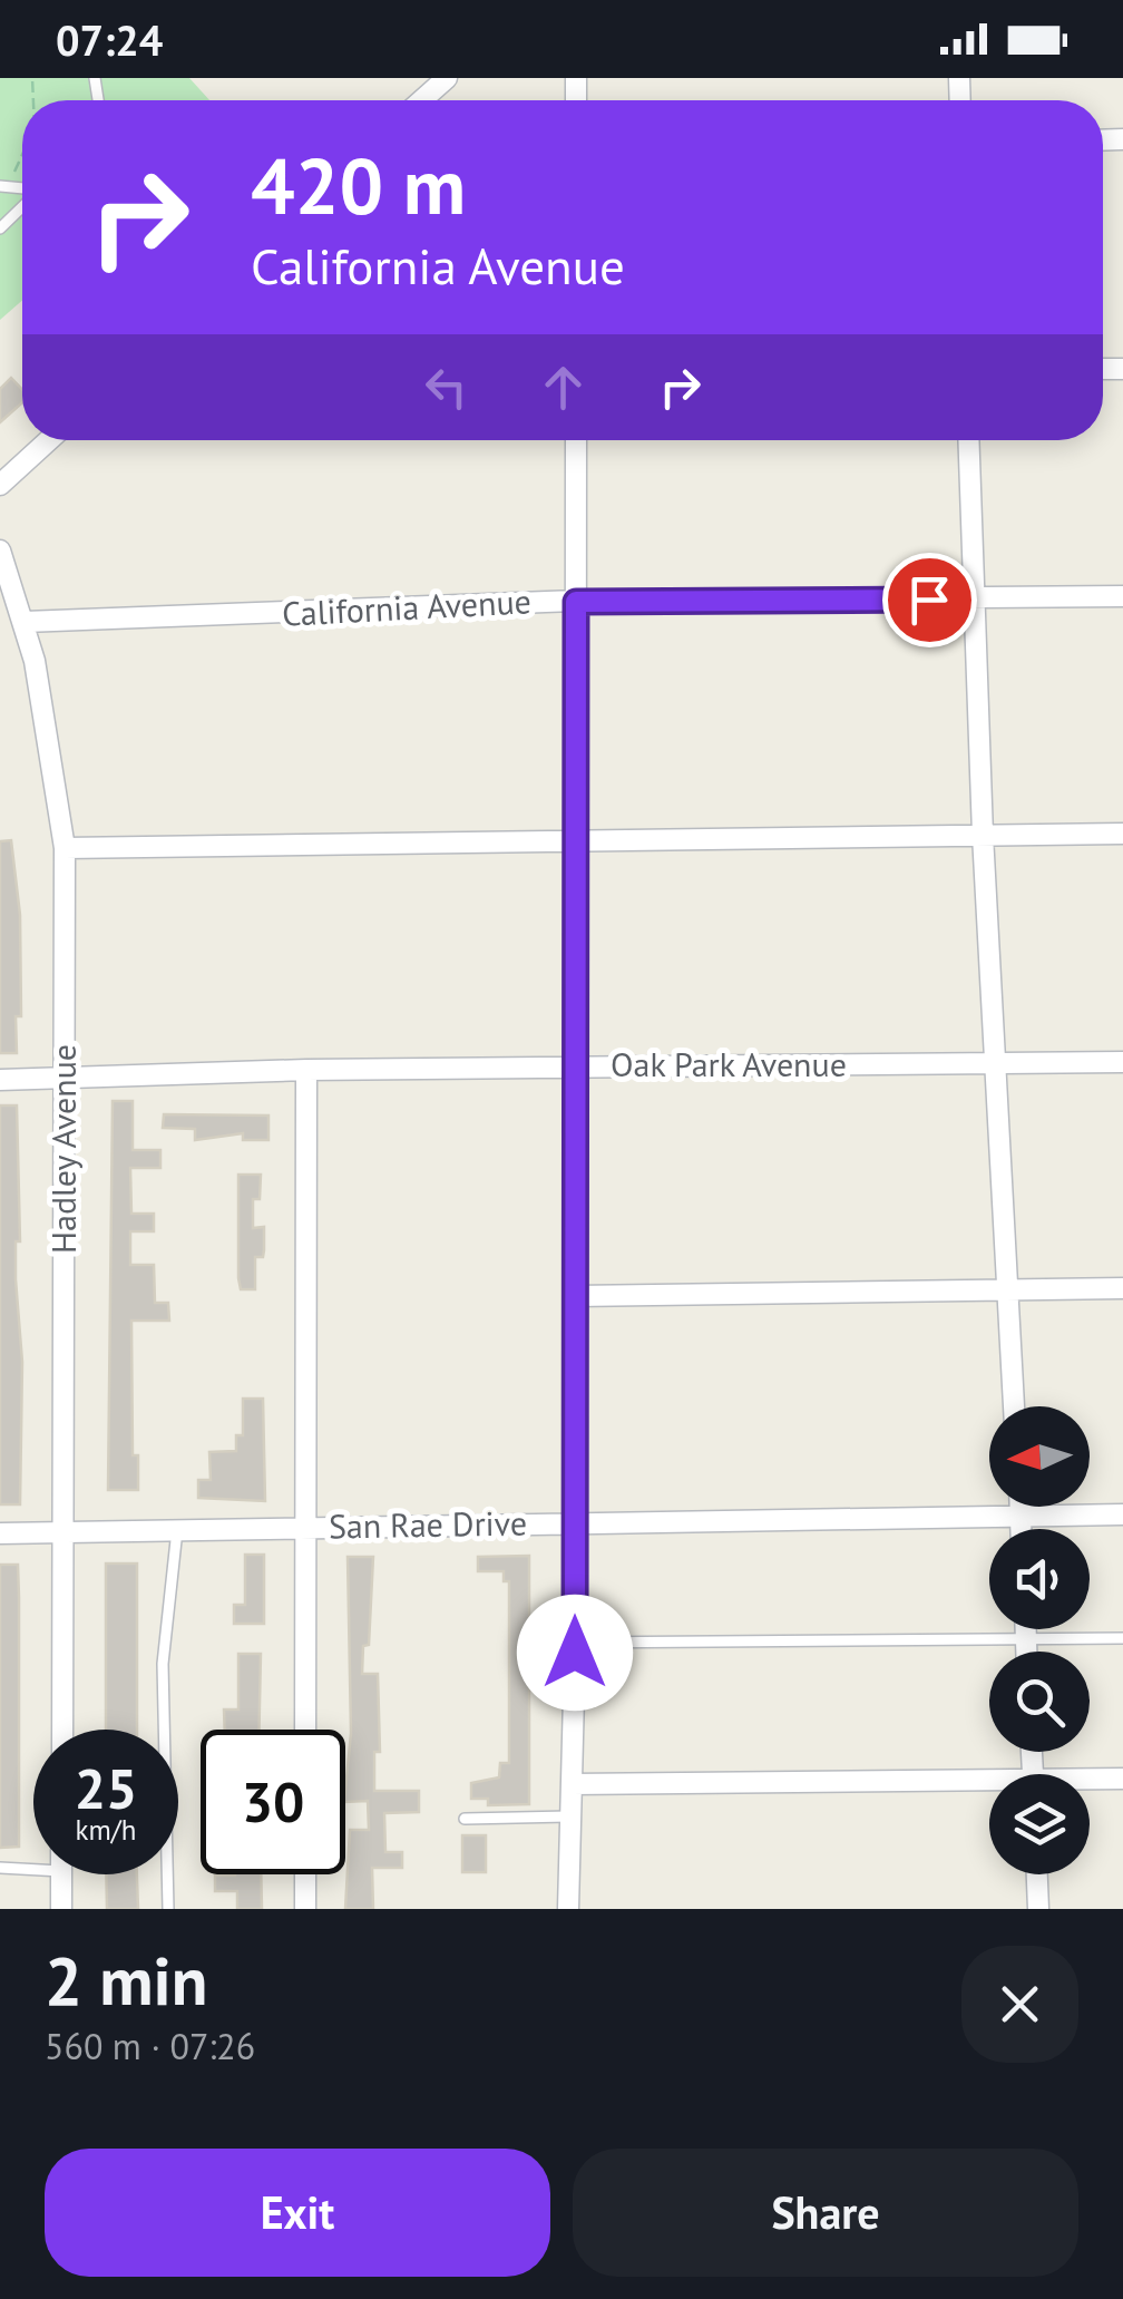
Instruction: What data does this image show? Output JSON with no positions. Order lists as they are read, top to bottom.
{
  "streets": {
    "street": [
      "California Avenue",
      "Oak Park Avenue",
      "Hadley Avenue",
      "San Rae Drive"
    ]
  },
  "crossings": [
    ["California Avenue", "Hadley Avenue"],
    ["Oak Park Avenue", "Hadley Avenue"],
    ["Hadley Avenue", "San Rae Drive"]
  ],
  "north": "left",
  "page": {
    "status": "07:24",
    "turn": ["420 m", "California Avenue"],
    "speed": "25 km/h",
    "limit": "30",
    "heading": ["2 min", "560 m · 07:26"],
    "buttons": ["Exit", "Share"]
  }
}
